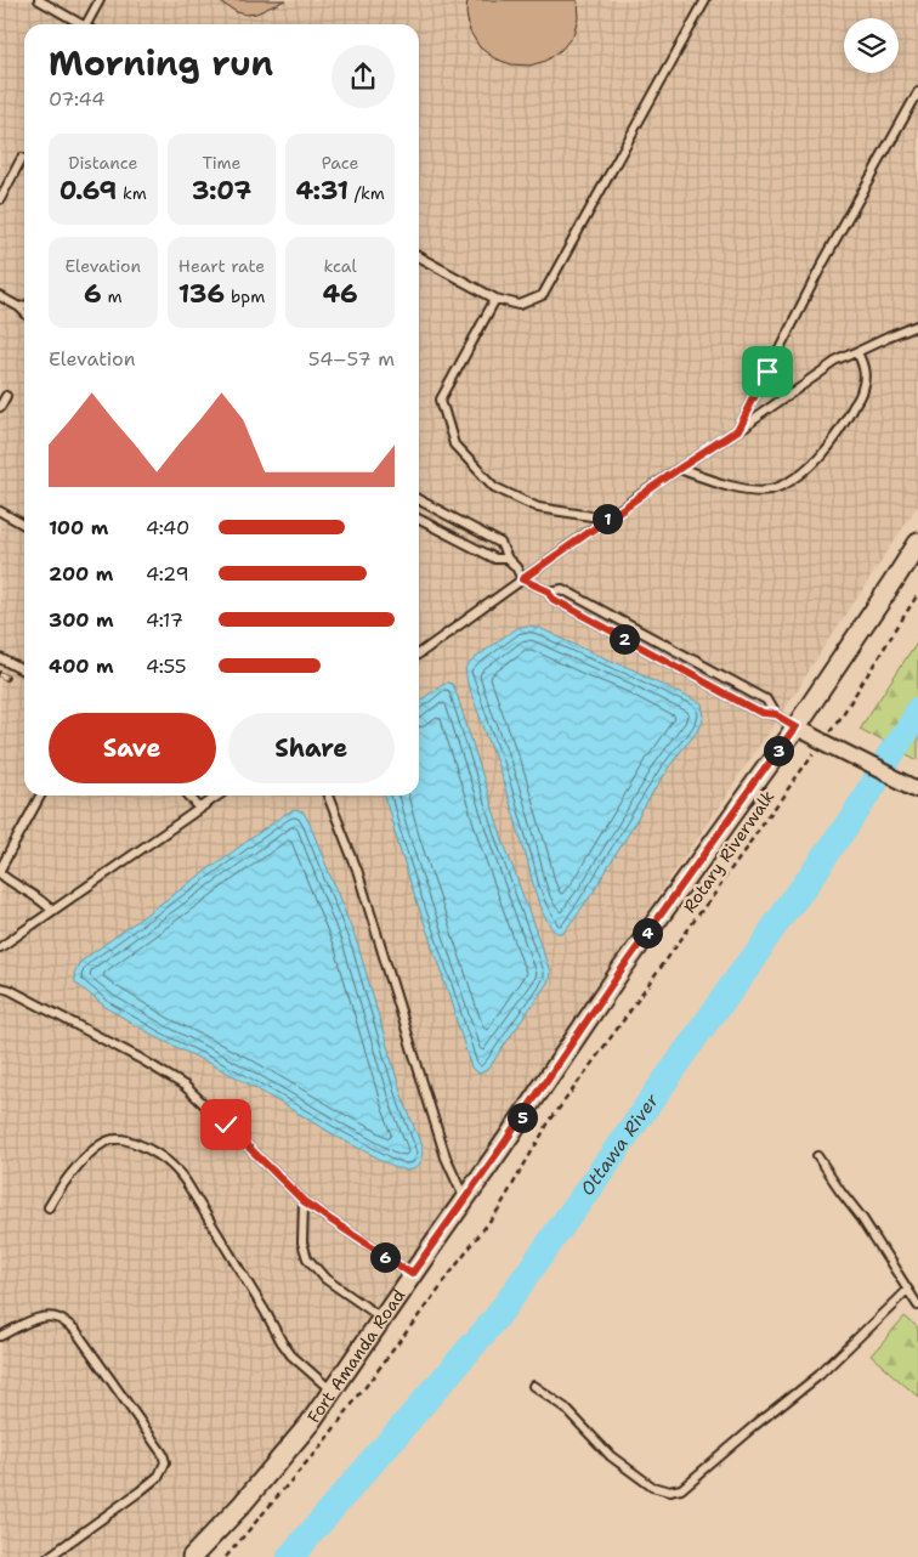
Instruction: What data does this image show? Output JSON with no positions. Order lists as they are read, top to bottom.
{
  "streets": {
    "street": ["Fort Amanda Road"],
    "path": ["Rotary Riverwalk"]
  },
  "water": ["Ottawa River"],
  "page": {
    "heading": ["Morning run", "07:44"],
    "stats": [
      ["Distance", "0.69 km"],
      ["Time", "3:07"],
      ["Pace", "4:31 /km"],
      ["Elevation", "6 m"],
      ["Heart rate", "136 bpm"],
      ["kcal", "46"]
    ],
    "chart": ["Elevation", "54–57 m"],
    "pins": [
      "1",
      "2",
      "3",
      "4",
      "5",
      "6"
    ],
    "list": [
      {
        "name": "100 m",
        "note": "4:40"
      },
      {
        "name": "200 m",
        "note": "4:29"
      },
      {
        "name": "300 m",
        "note": "4:17"
      },
      {
        "name": "400 m",
        "note": "4:55"
      }
    ],
    "buttons": ["Save", "Share"]
  }
}
